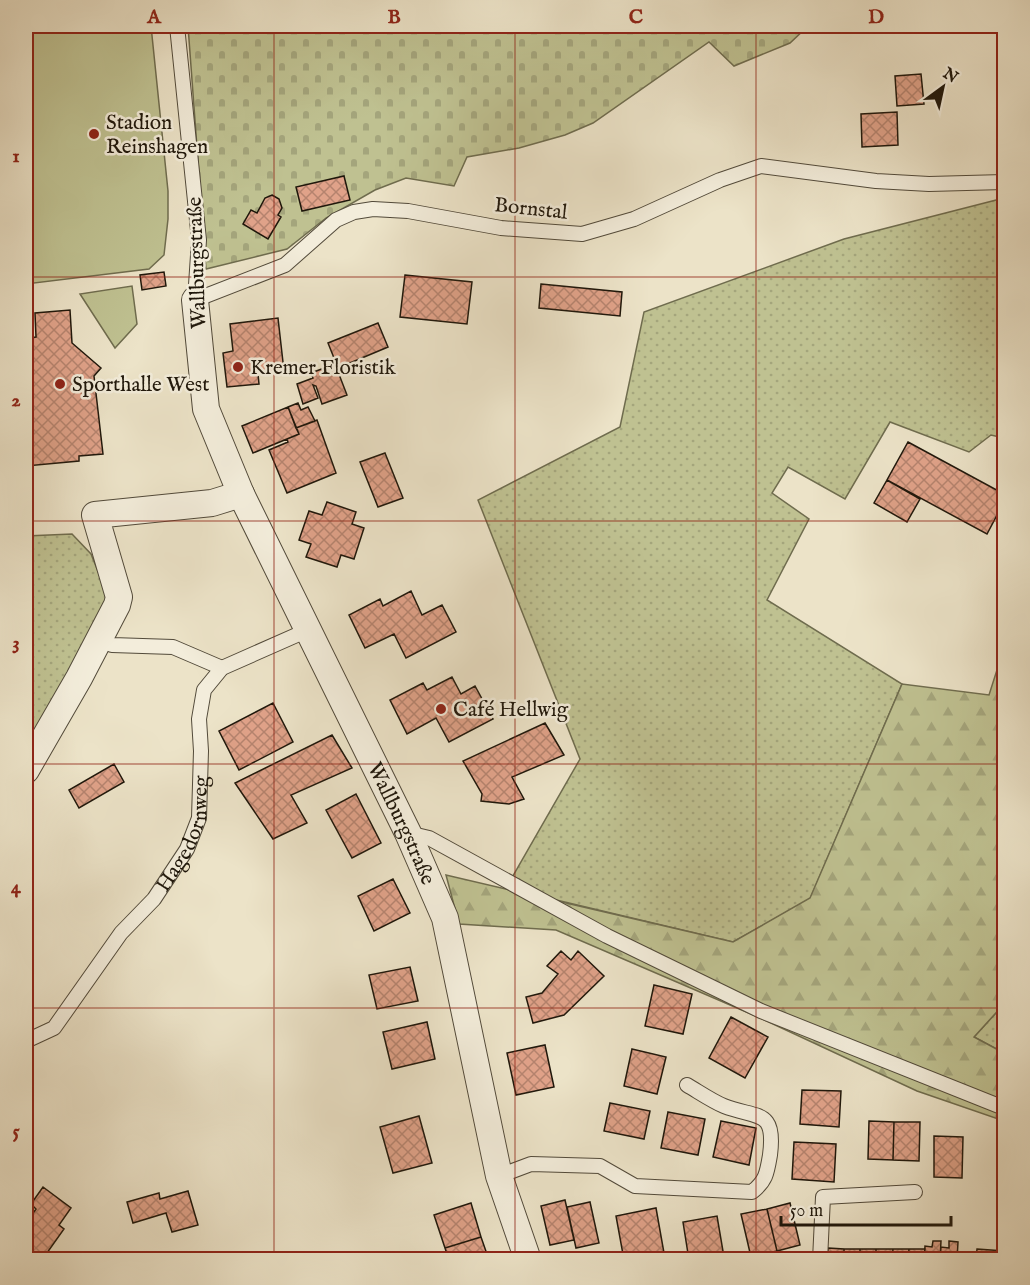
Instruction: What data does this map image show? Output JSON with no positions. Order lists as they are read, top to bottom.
{
  "streets": {
    "street": ["Wallburgstraße"],
    "lane": ["Bornstal", "Hagedornweg"]
  },
  "crossings": [
    ["Bornstal", "Wallburgstraße"],
    ["Wallburgstraße", "Hagedornweg"]
  ],
  "places": [
    "Stadion Reinshagen",
    "Kremer Floristik",
    "Sporthalle West",
    "Café Hellwig"
  ],
  "scale_bar": "50 m",
  "north": "top right",
  "grid": {
    "columns": [
      "A",
      "B",
      "C",
      "D"
    ],
    "rows": [
      "1",
      "2",
      "3",
      "4",
      "5"
    ]
  }
}
